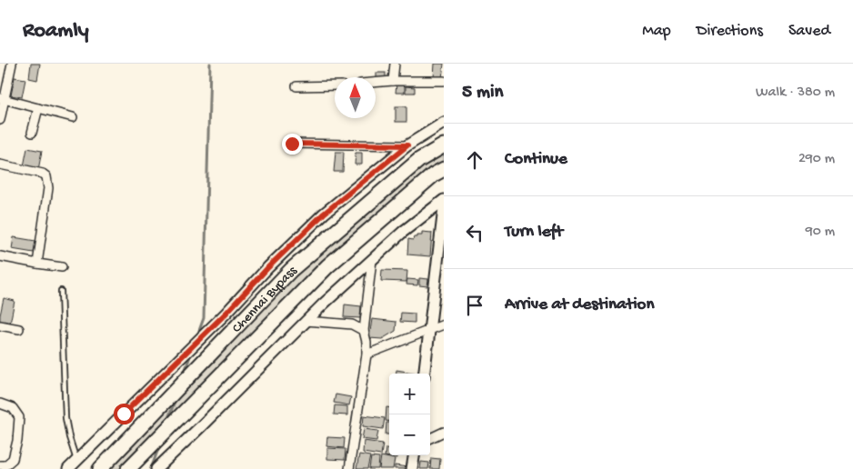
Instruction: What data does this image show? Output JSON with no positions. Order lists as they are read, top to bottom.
{
  "streets": {
    "highway": ["Chennai Bypass"]
  },
  "north": "top",
  "page": {
    "header": "Roamly",
    "nav": ["Map", "Directions", "Saved"],
    "heading": ["5 min", "Walk · 380 m"],
    "list": [
      ["Continue", "290 m"],
      ["Turn left", "90 m"],
      "Arrive at destination"
    ],
    "map_buttons": ["+", "−"]
  }
}
